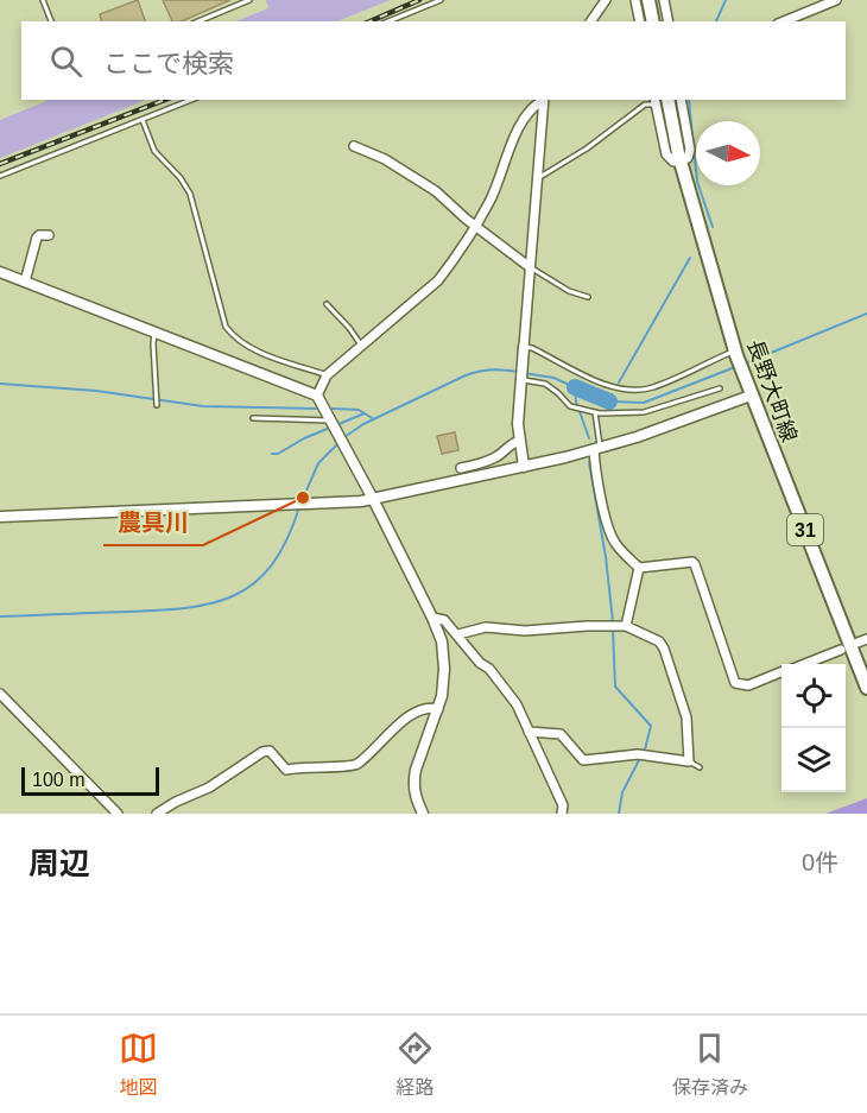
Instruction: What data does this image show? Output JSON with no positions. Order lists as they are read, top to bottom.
{
  "streets": {
    "main road": ["長野大町線", "31"]
  },
  "places": ["農具川"],
  "scale_bar": "100 m",
  "north": "right",
  "page": {
    "search": "ここで検索",
    "scale": "100 m",
    "heading": ["周辺", "0件"],
    "nav": ["地図", "経路", "保存済み"]
  }
}
